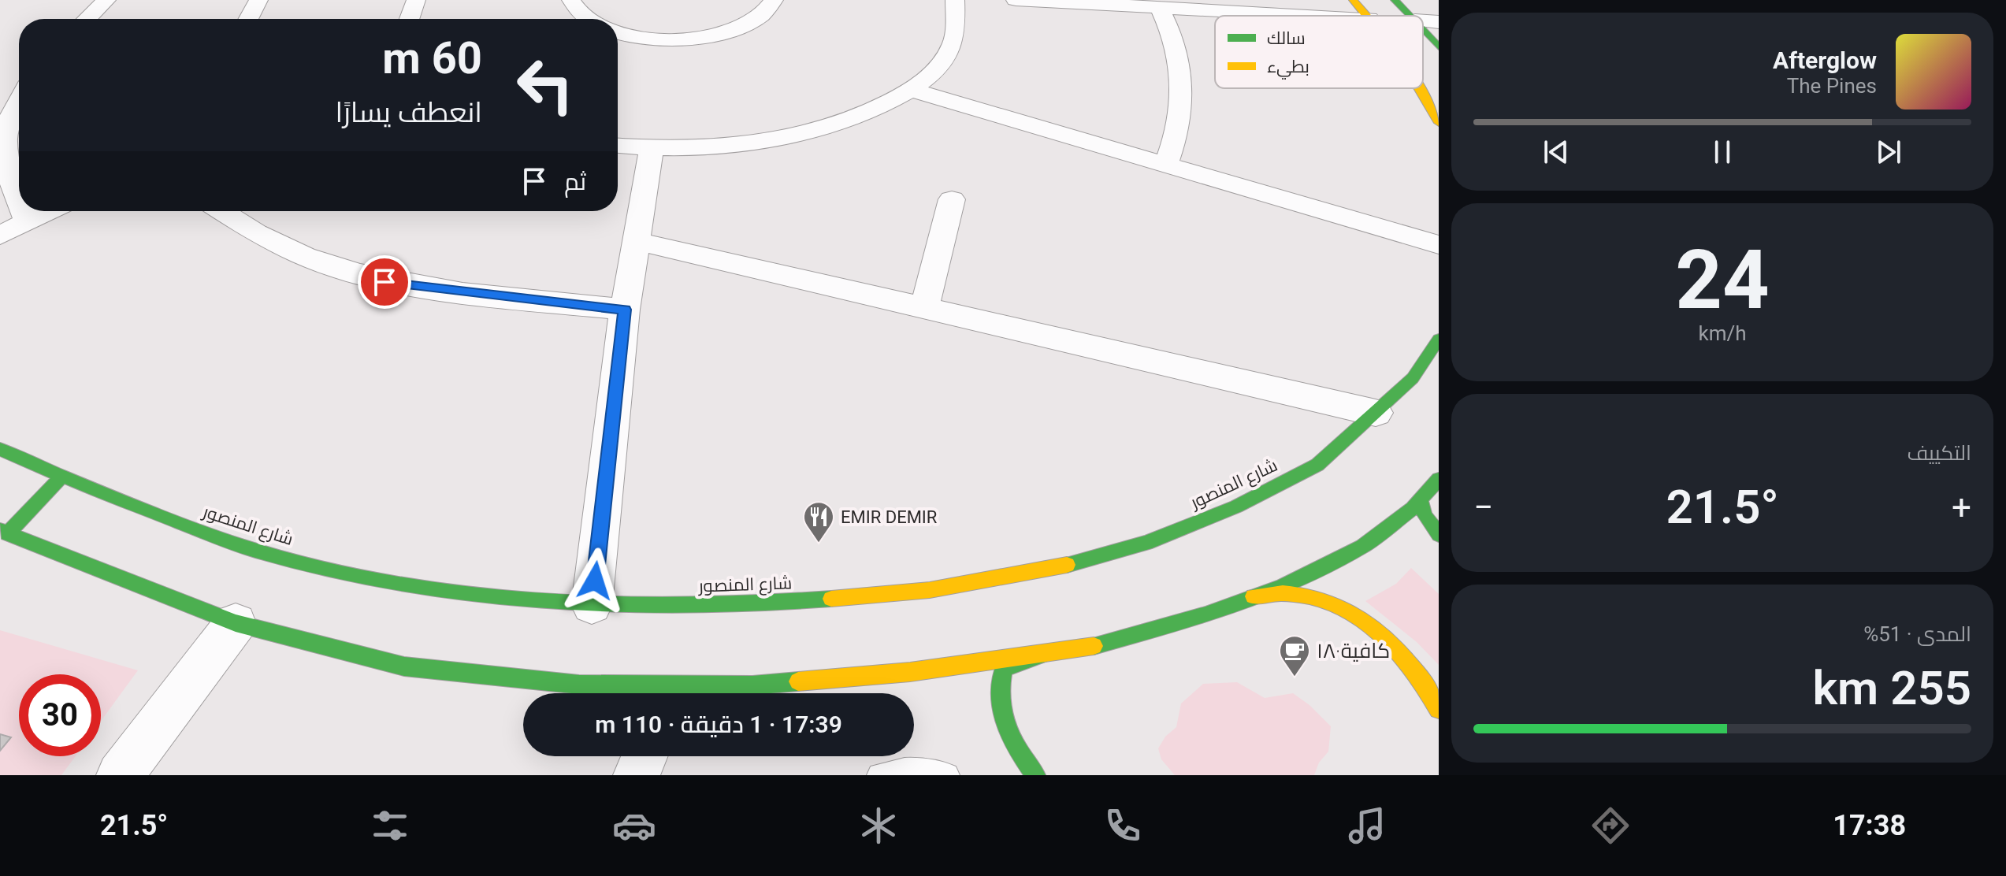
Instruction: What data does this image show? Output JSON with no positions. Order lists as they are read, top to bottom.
{
  "streets": {
    "street": ["شارع المنصور"]
  },
  "places": {
    "restaurant": ["EMIR DEMIR"],
    "cafe": ["كافية١٨٠"]
  },
  "legend": ["سالك", "بطيء"],
  "page": {
    "turn": ["60 m", "انعطف يسارًا"],
    "song": ["Afterglow", "The Pines"],
    "then": "ثم",
    "tile": [
      ["24", "km/h"],
      "التكييف",
      ["المدى · 51%", "255 km"]
    ],
    "heat": ["−", "21.5°", "+"],
    "limit": "30",
    "trip": "17:39 · 1 دقيقة · 110 m",
    "tabs": ["17:38", "21.5°"]
  }
}
